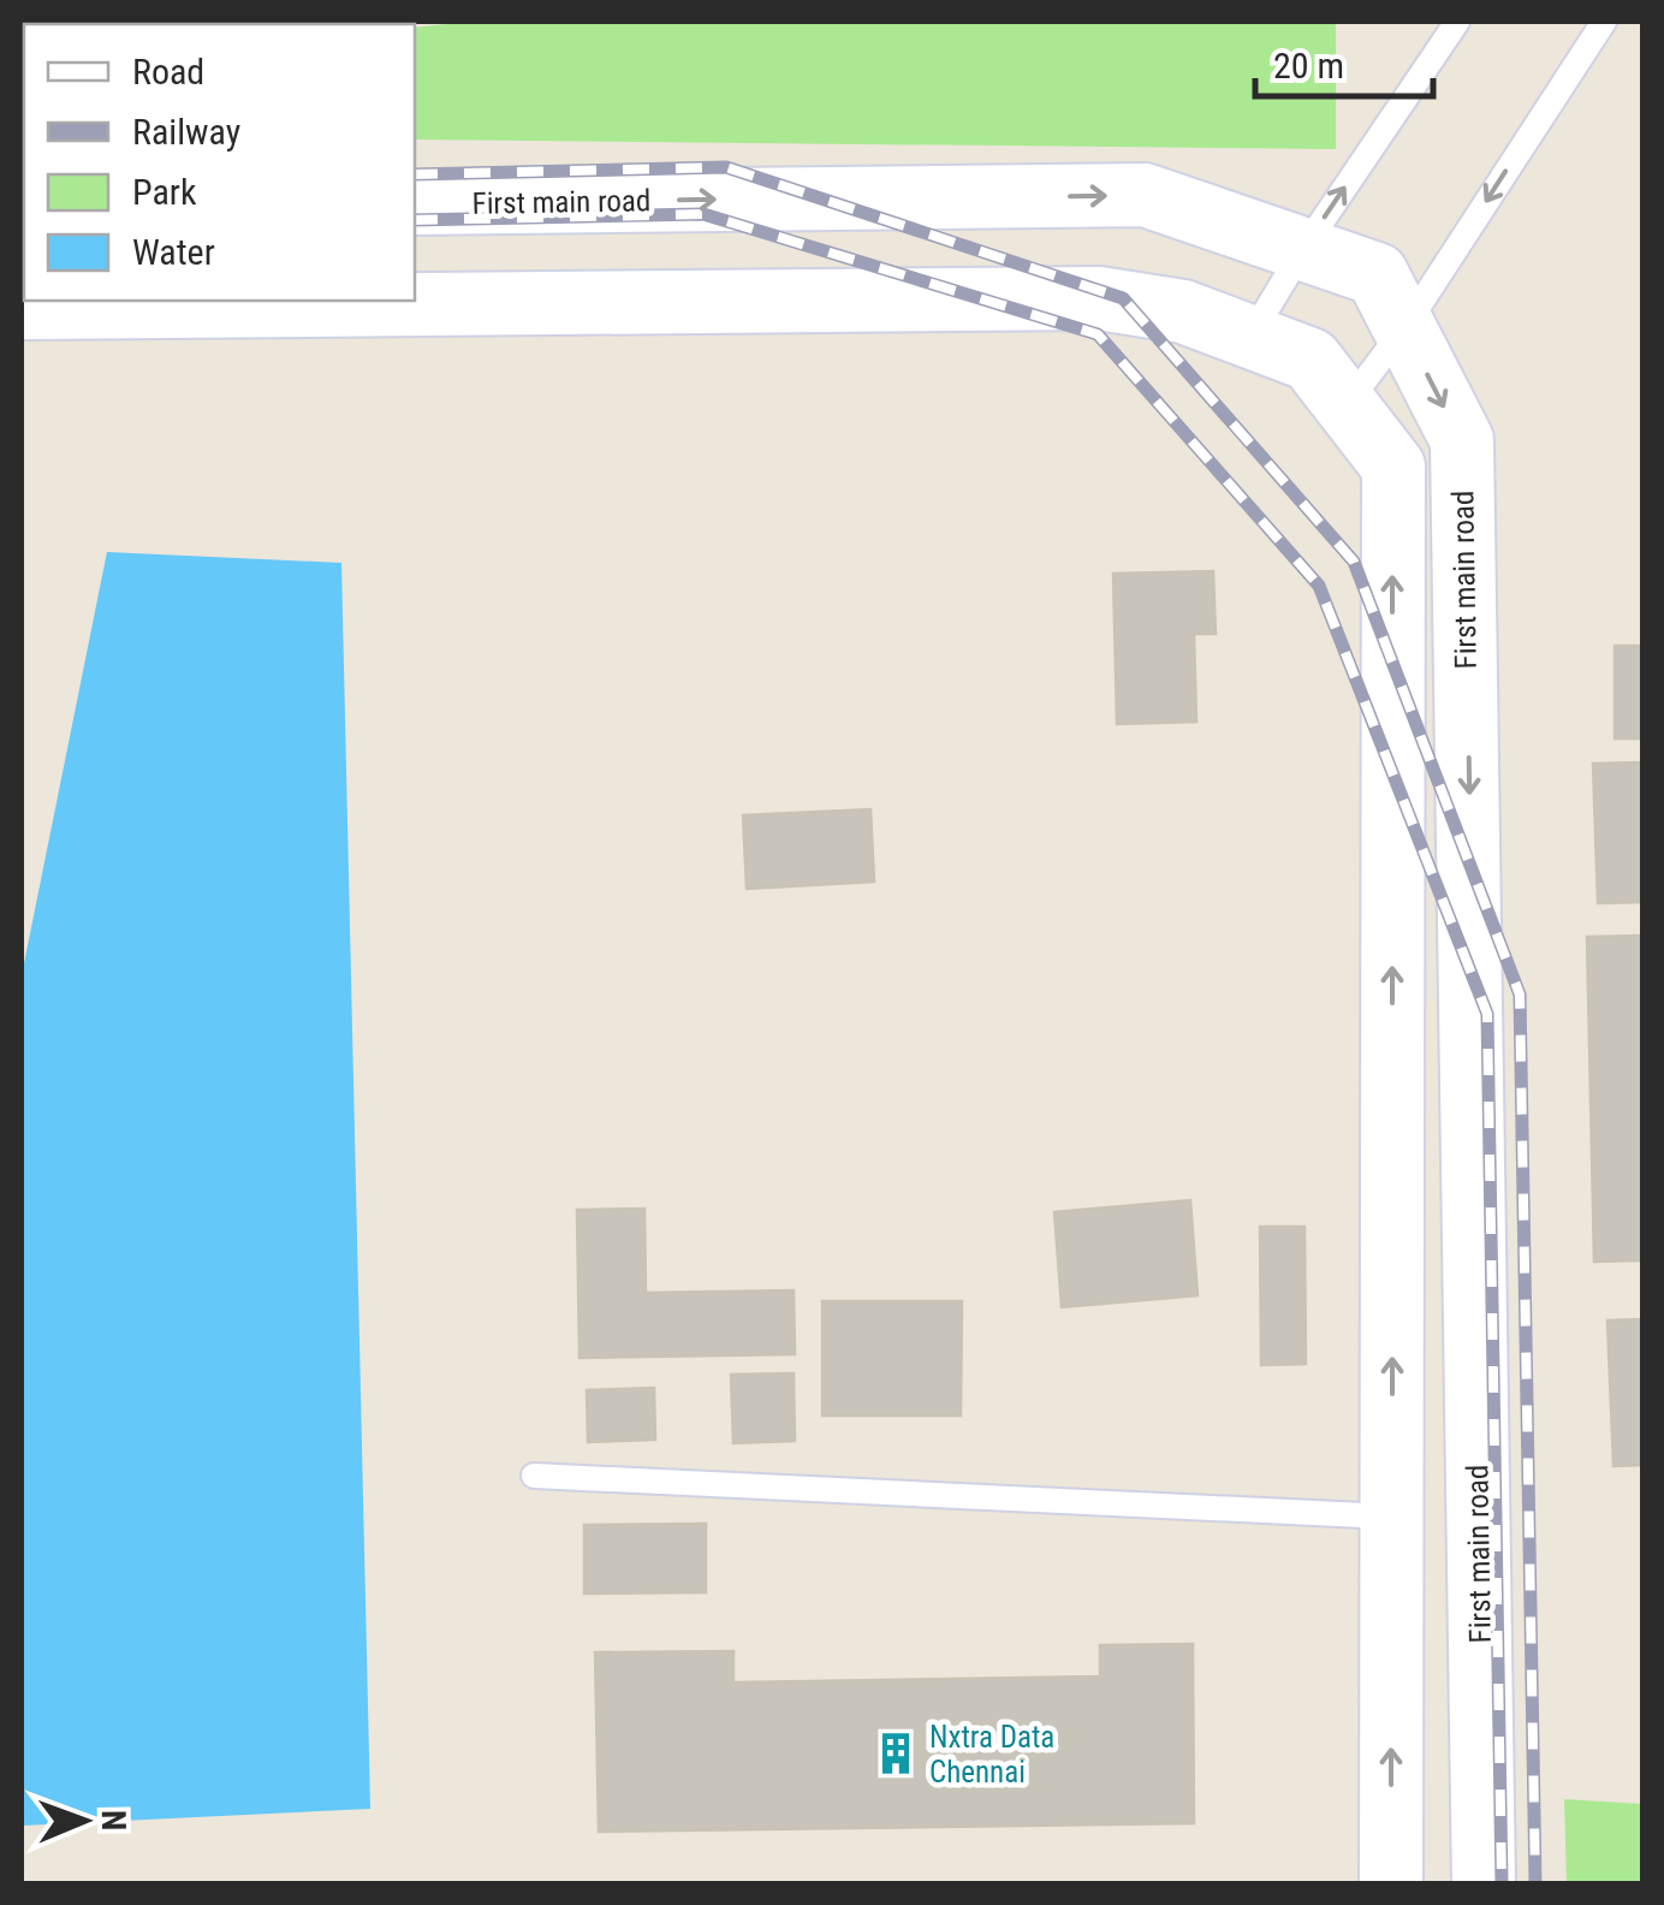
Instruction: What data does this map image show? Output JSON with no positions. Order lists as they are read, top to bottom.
{
  "streets": {
    "street": ["First main road"]
  },
  "places": {
    "building": ["Nxtra Data Chennai"]
  },
  "legend": [
    "Road",
    "Railway",
    "Park",
    "Water"
  ],
  "scale_bar": "20 m",
  "north": "right"
}
